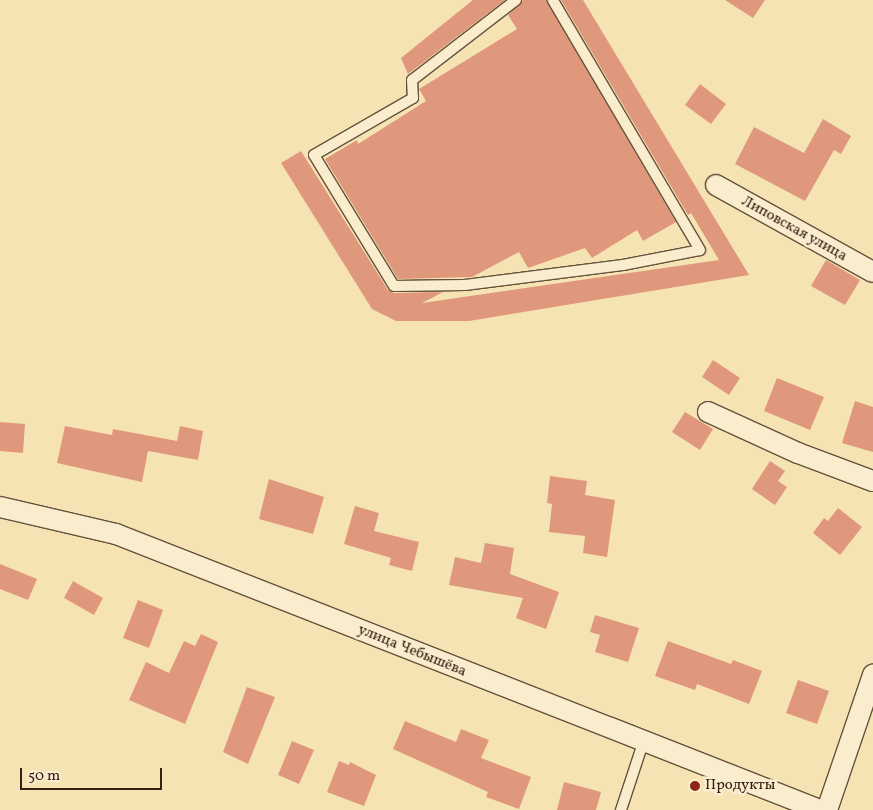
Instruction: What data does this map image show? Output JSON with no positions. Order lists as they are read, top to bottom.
{
  "streets": {
    "street": ["Липовская улица", "улица Чебышёва"]
  },
  "places": ["Продукты"],
  "scale_bar": "50 m"
}
